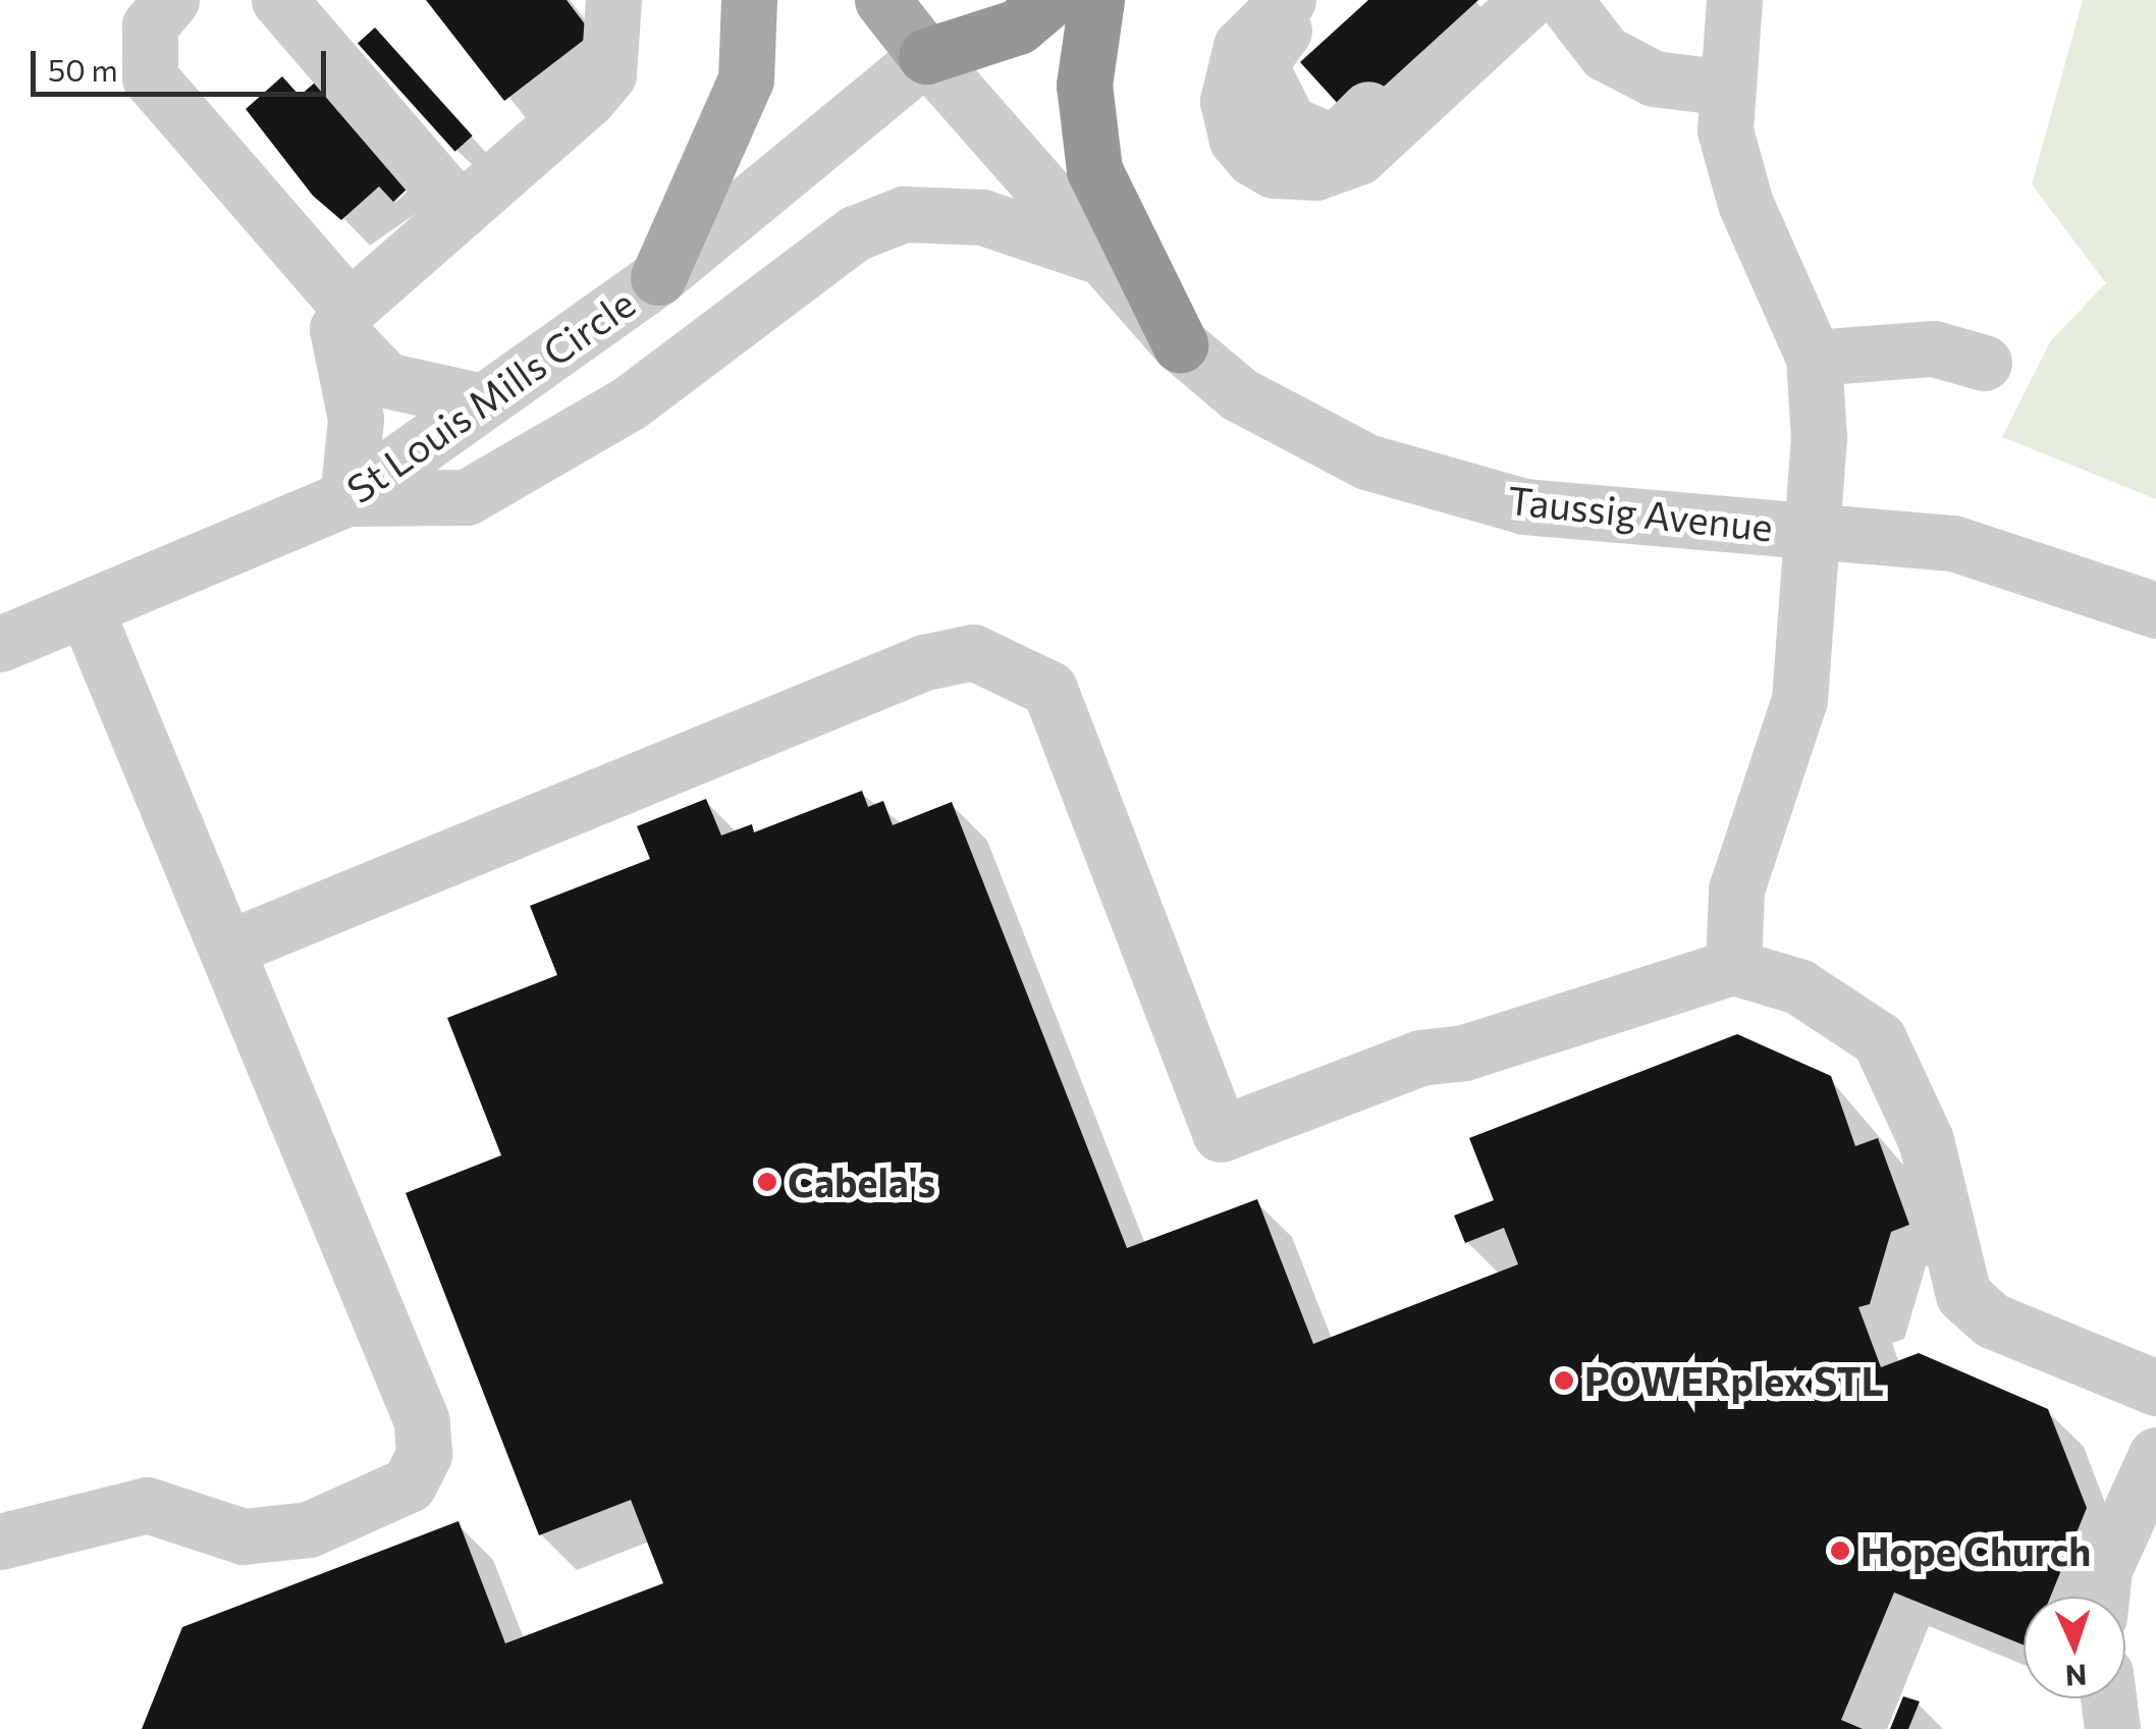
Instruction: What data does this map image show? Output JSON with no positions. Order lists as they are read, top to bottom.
{
  "streets": {
    "main road": ["Taussig Avenue"],
    "street": ["St Louis Mills Circle"]
  },
  "crossings": [
    ["St Louis Mills Circle", "Taussig Avenue"]
  ],
  "places": ["Cabela's", "POWERplex STL", "Hope Church"],
  "scale_bar": "50 m",
  "north": "bottom"
}
